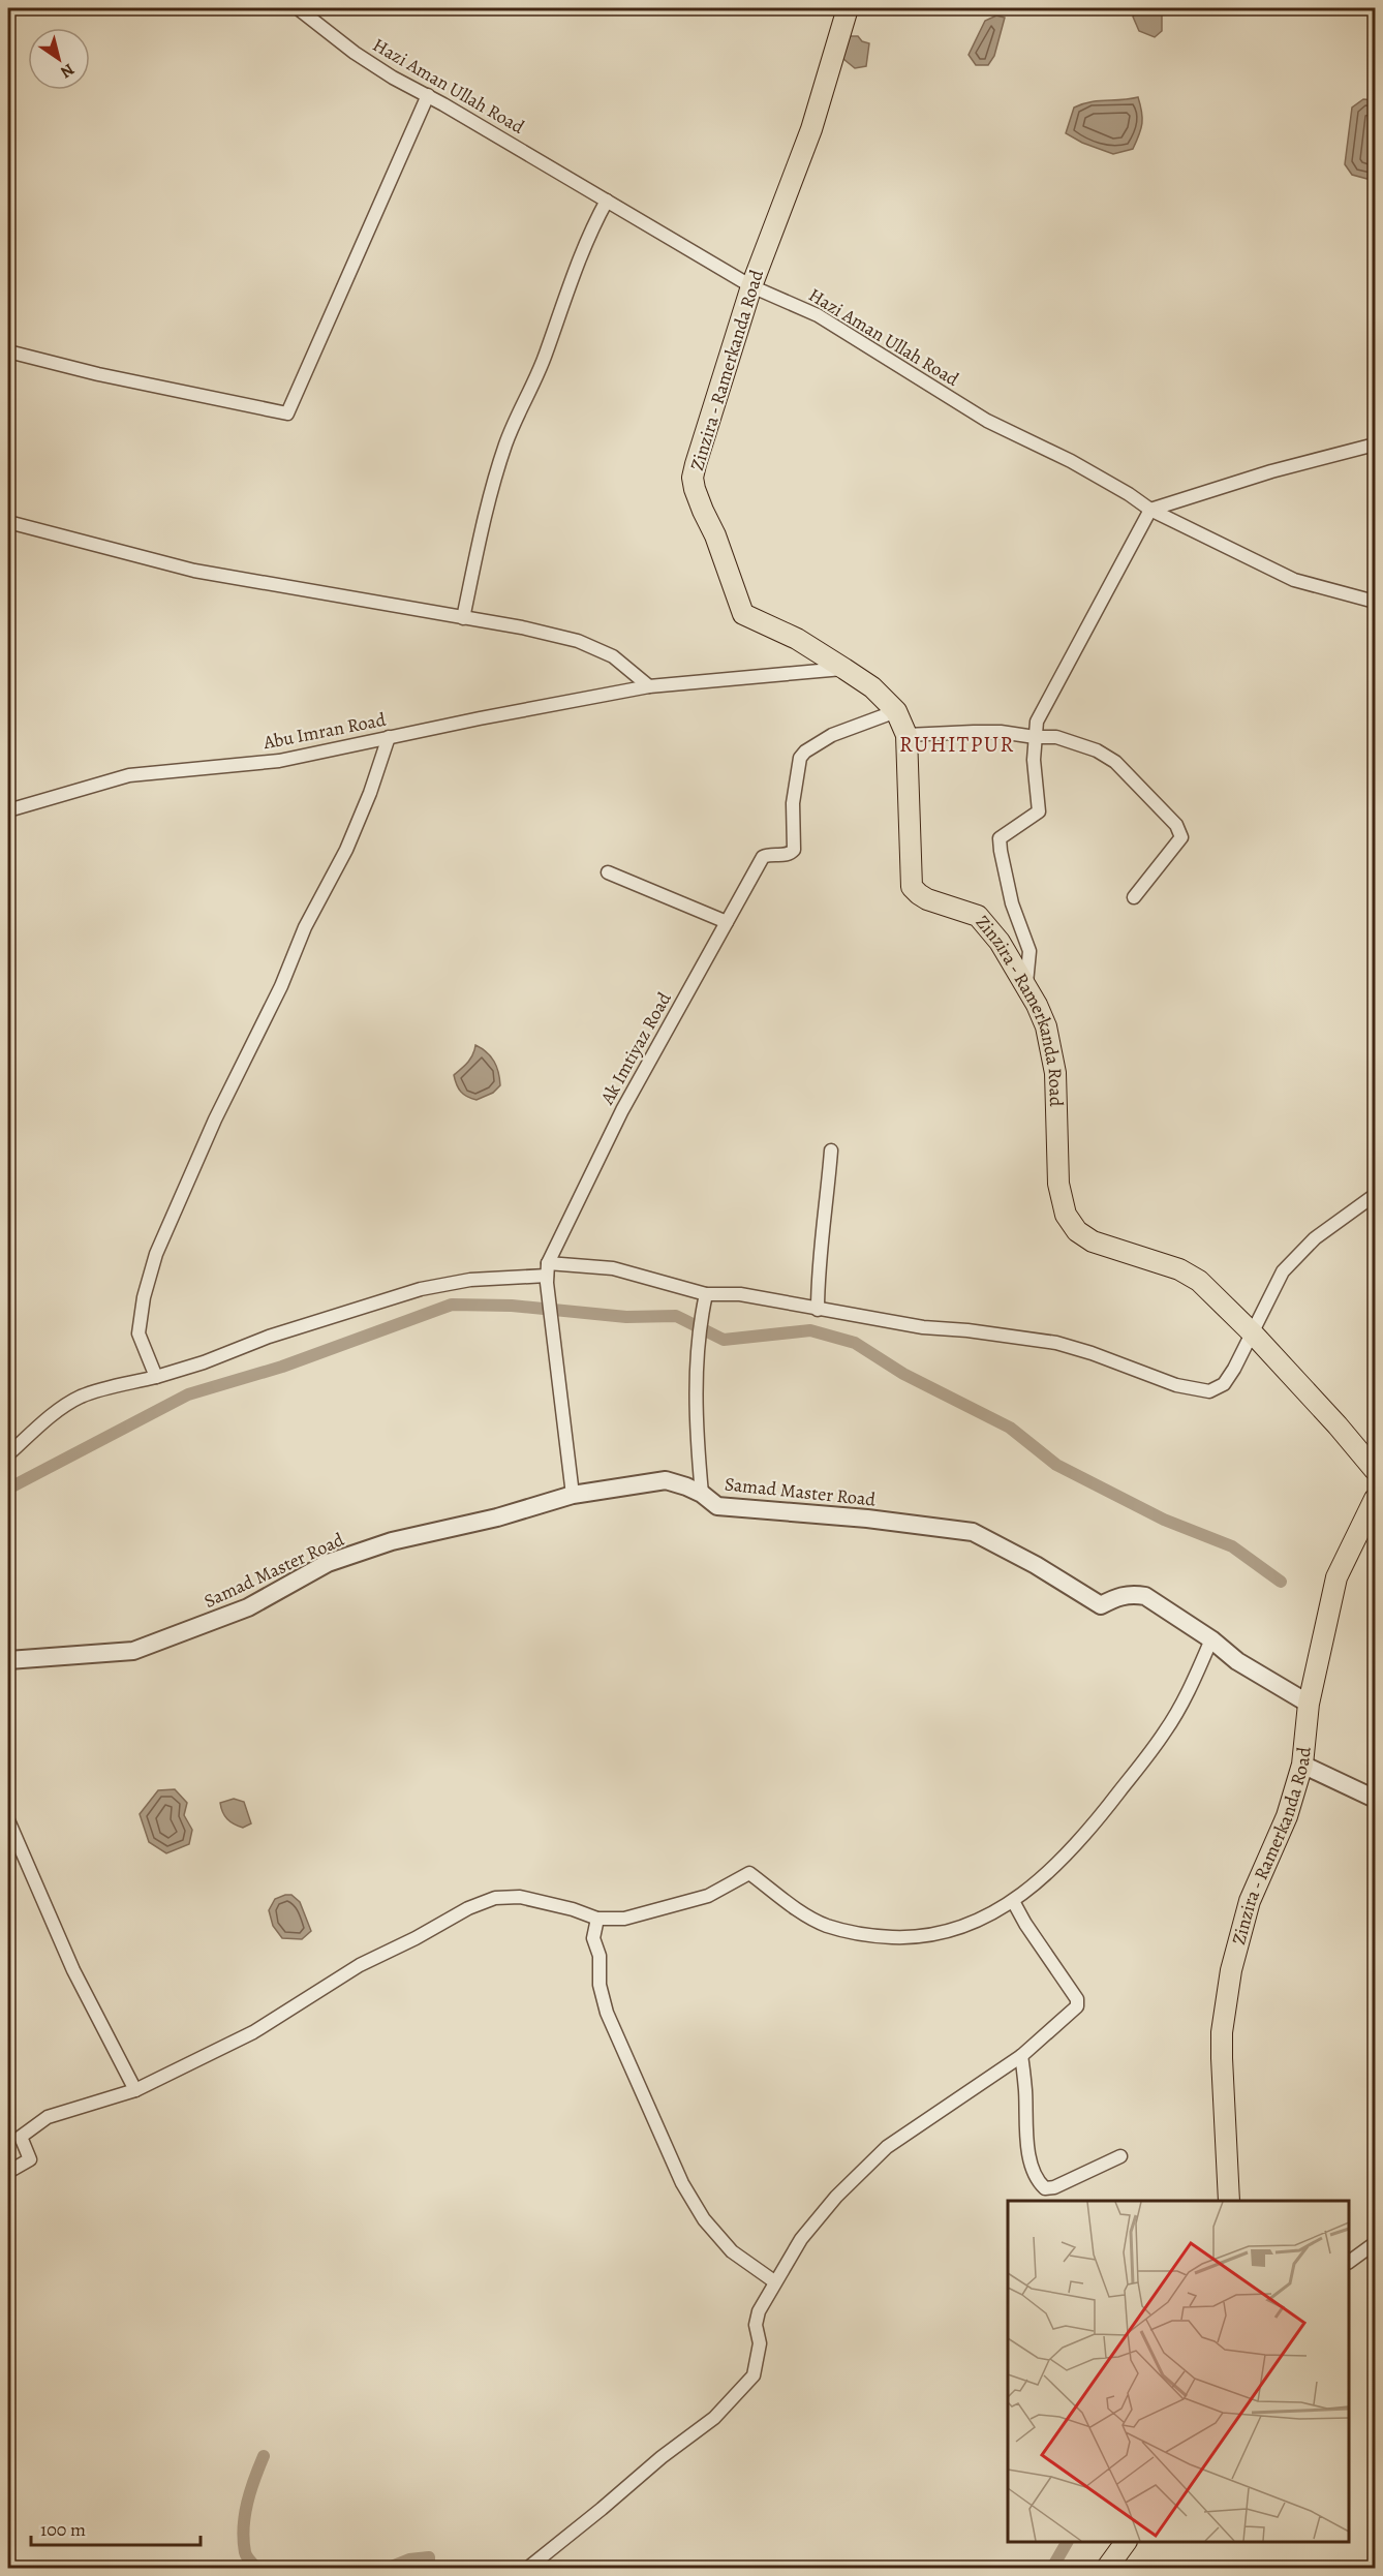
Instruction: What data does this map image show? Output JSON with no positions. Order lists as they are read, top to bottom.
{
  "streets": {
    "main road": ["Zinzira - Ramerkanda Road"],
    "street": [
      "Hazi Aman Ullah Road",
      "Abu Imran Road",
      "Ak Imtiyaz Road",
      "Samad Master Road"
    ]
  },
  "crossings": [
    ["Hazi Aman Ullah Road", "Zinzira - Ramerkanda Road"],
    ["Zinzira - Ramerkanda Road", "Abu Imran Road"],
    ["Zinzira - Ramerkanda Road", "Ak Imtiyaz Road"],
    ["Zinzira - Ramerkanda Road", "Samad Master Road"]
  ],
  "districts": ["RUHITPUR"],
  "scale_bar": "100 m",
  "north": "bottom right"
}
